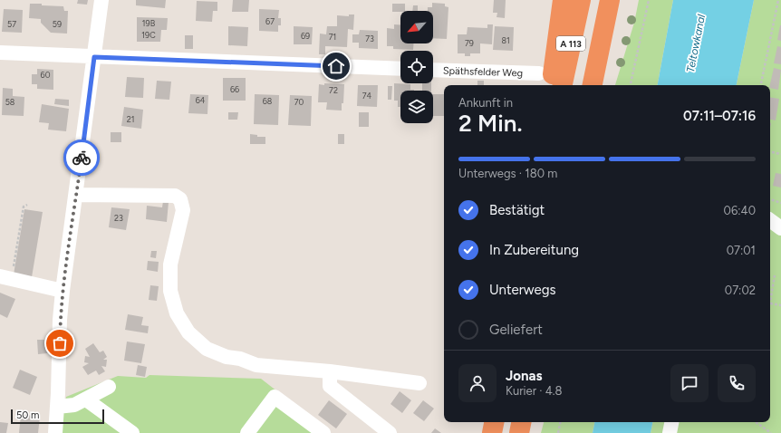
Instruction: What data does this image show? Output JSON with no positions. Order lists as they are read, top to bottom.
{
  "streets": {
    "highway": ["A 113"],
    "street": ["Späthsfelder Weg"]
  },
  "water": ["Teltowkanal"],
  "house_numbers": [
    "67",
    "19B",
    "57",
    "59",
    "19C",
    "69",
    "71",
    "73",
    "81",
    "79",
    "60",
    "66",
    "72",
    "74",
    "64",
    "68",
    "58",
    "70",
    "21",
    "23"
  ],
  "scale_bar": "50 m",
  "north": "bottom left",
  "page": {
    "heading": ["2 Min.", "Ankunft in", "07:11–07:16"],
    "panel": ["Jonas", "Kurier · 4.8"],
    "bar": "Unterwegs · 180 m",
    "list": [
      ["Bestätigt", "06:40"],
      ["In Zubereitung", "07:01"],
      ["Unterwegs", "07:02"],
      "Geliefert"
    ],
    "scale": "50 m"
  }
}
